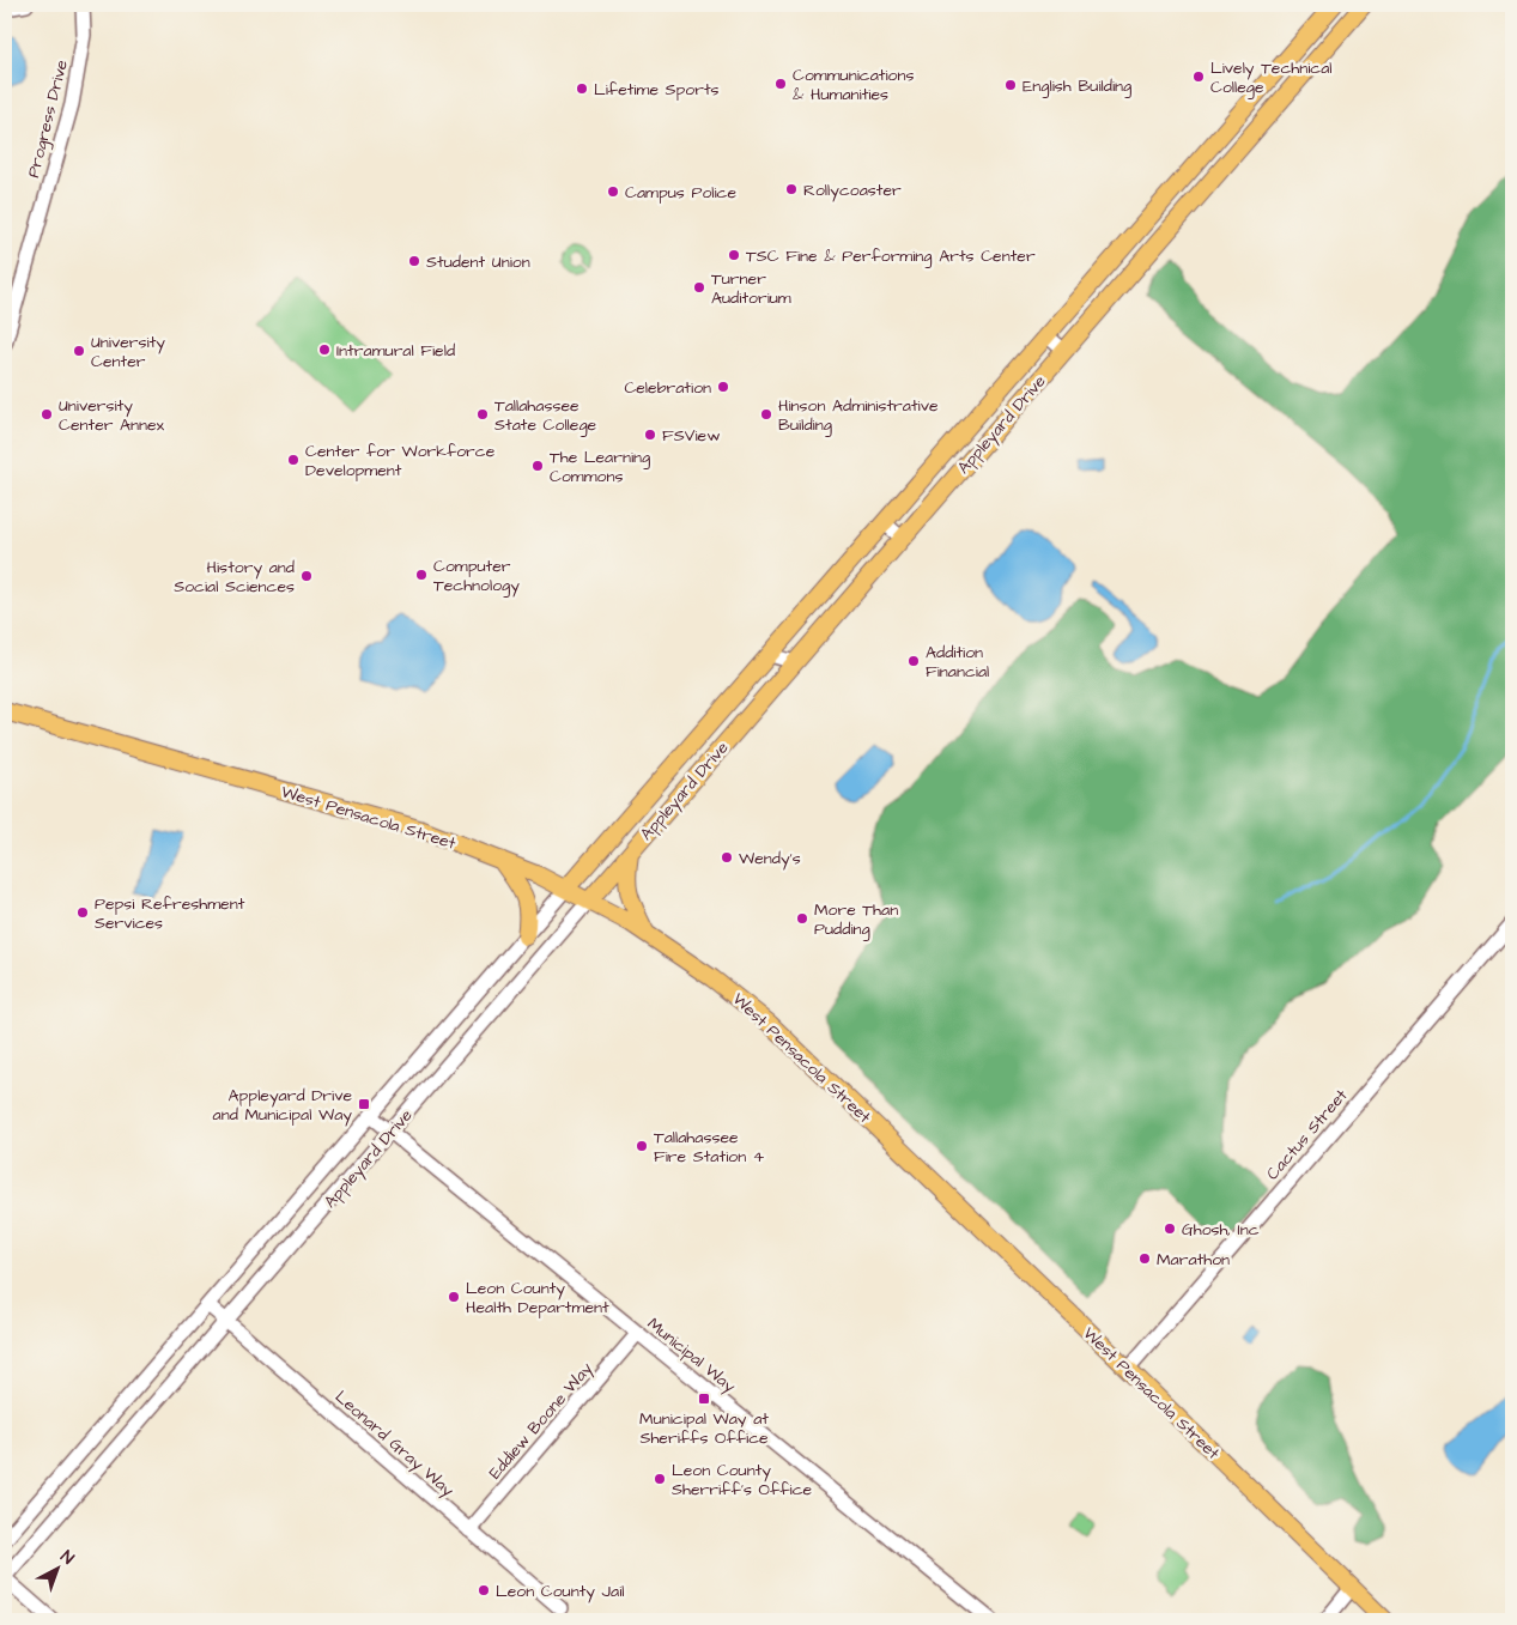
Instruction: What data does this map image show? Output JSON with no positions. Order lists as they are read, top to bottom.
{
  "streets": {
    "main road": ["Appleyard Drive", "West Pensacola Street"],
    "street": [
      "Progress Drive",
      "Cactus Street",
      "Municipal Way",
      "Eddiew Boone Way",
      "Leonard Gray Way"
    ]
  },
  "crossings": [
    ["Appleyard Drive", "West Pensacola Street"],
    ["Appleyard Drive", "Municipal Way"],
    ["Appleyard Drive", "Leonard Gray Way"],
    ["West Pensacola Street", "Cactus Street"],
    ["Municipal Way", "Eddiew Boone Way"],
    ["Eddiew Boone Way", "Leonard Gray Way"]
  ],
  "places": {
    "other": [
      "Lively Technical College",
      "Communications & Humanities",
      "English Building",
      "Lifetime Sports",
      "Rollycoaster",
      "Campus Police",
      "TSC Fine & Performing Arts Center",
      "Student Union",
      "Turner Auditorium",
      "Intramural Field",
      "University Center",
      "Celebration",
      "University Center Annex",
      "Tallahassee State College",
      "Hinson Administrative Building",
      "FSView",
      "Center for Workforce Development",
      "The Learning Commons",
      "Computer Technology",
      "History and Social Sciences",
      "Addition Financial",
      "Wendy's",
      "Pepsi Refreshment Services",
      "More Than Pudding",
      "Tallahassee Fire Station 4",
      "Ghosh, Inc",
      "Marathon",
      "Leon County Health Department",
      "Leon County Sherriff's Office",
      "Leon County Jail"
    ],
    "transit": ["Appleyard Drive and Municipal Way", "Municipal Way at Sheriffs Office"]
  },
  "north": "top right"
}
